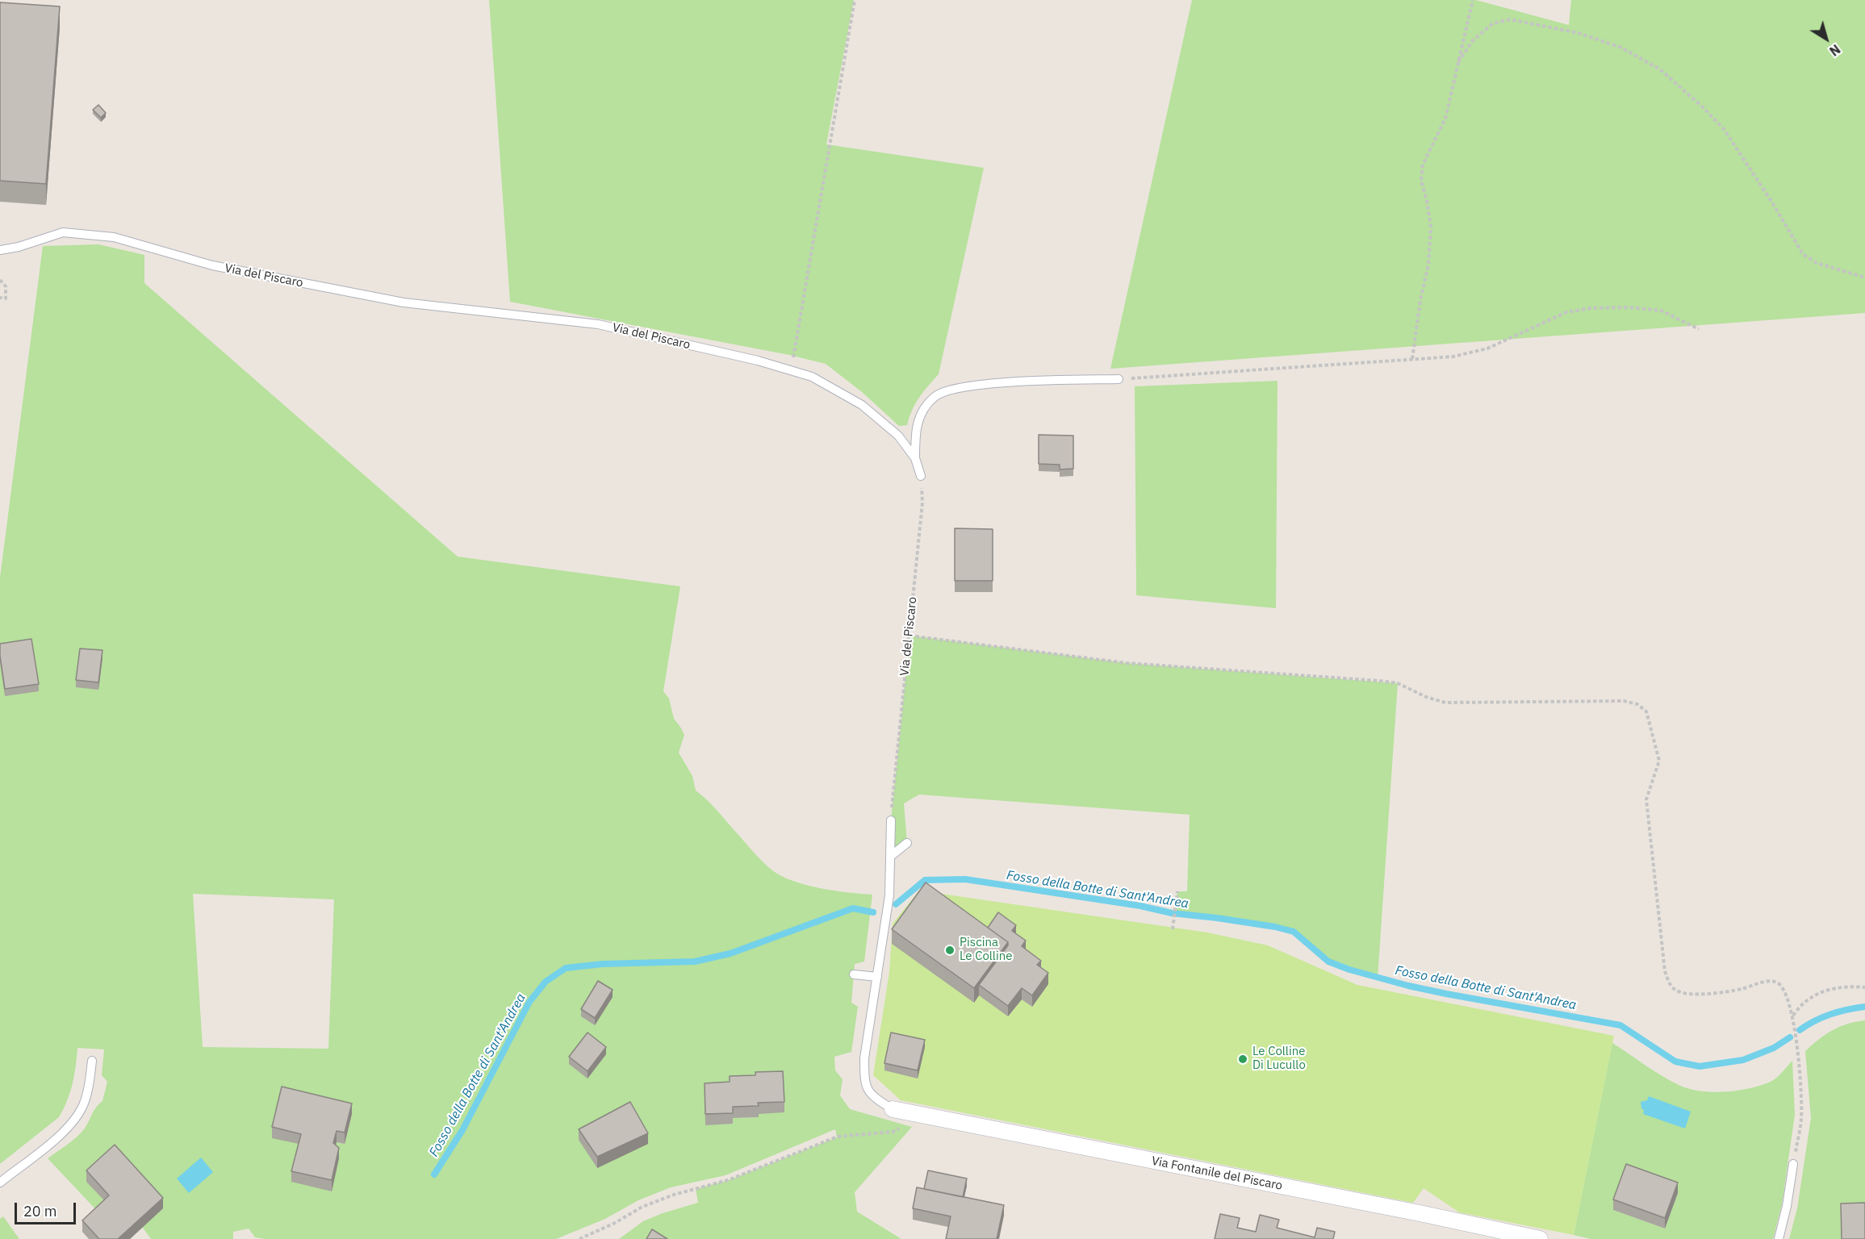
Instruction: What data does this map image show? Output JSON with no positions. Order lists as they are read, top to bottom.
{
  "streets": {
    "street": ["Via Fontanile del Piscaro"],
    "lane": ["Via del Piscaro"]
  },
  "water": ["Fosso della Botte di Sant'Andrea"],
  "places": ["Piscina Le Colline", "Le Colline Di Lucullo"],
  "scale_bar": "20 m",
  "north": "bottom right"
}
